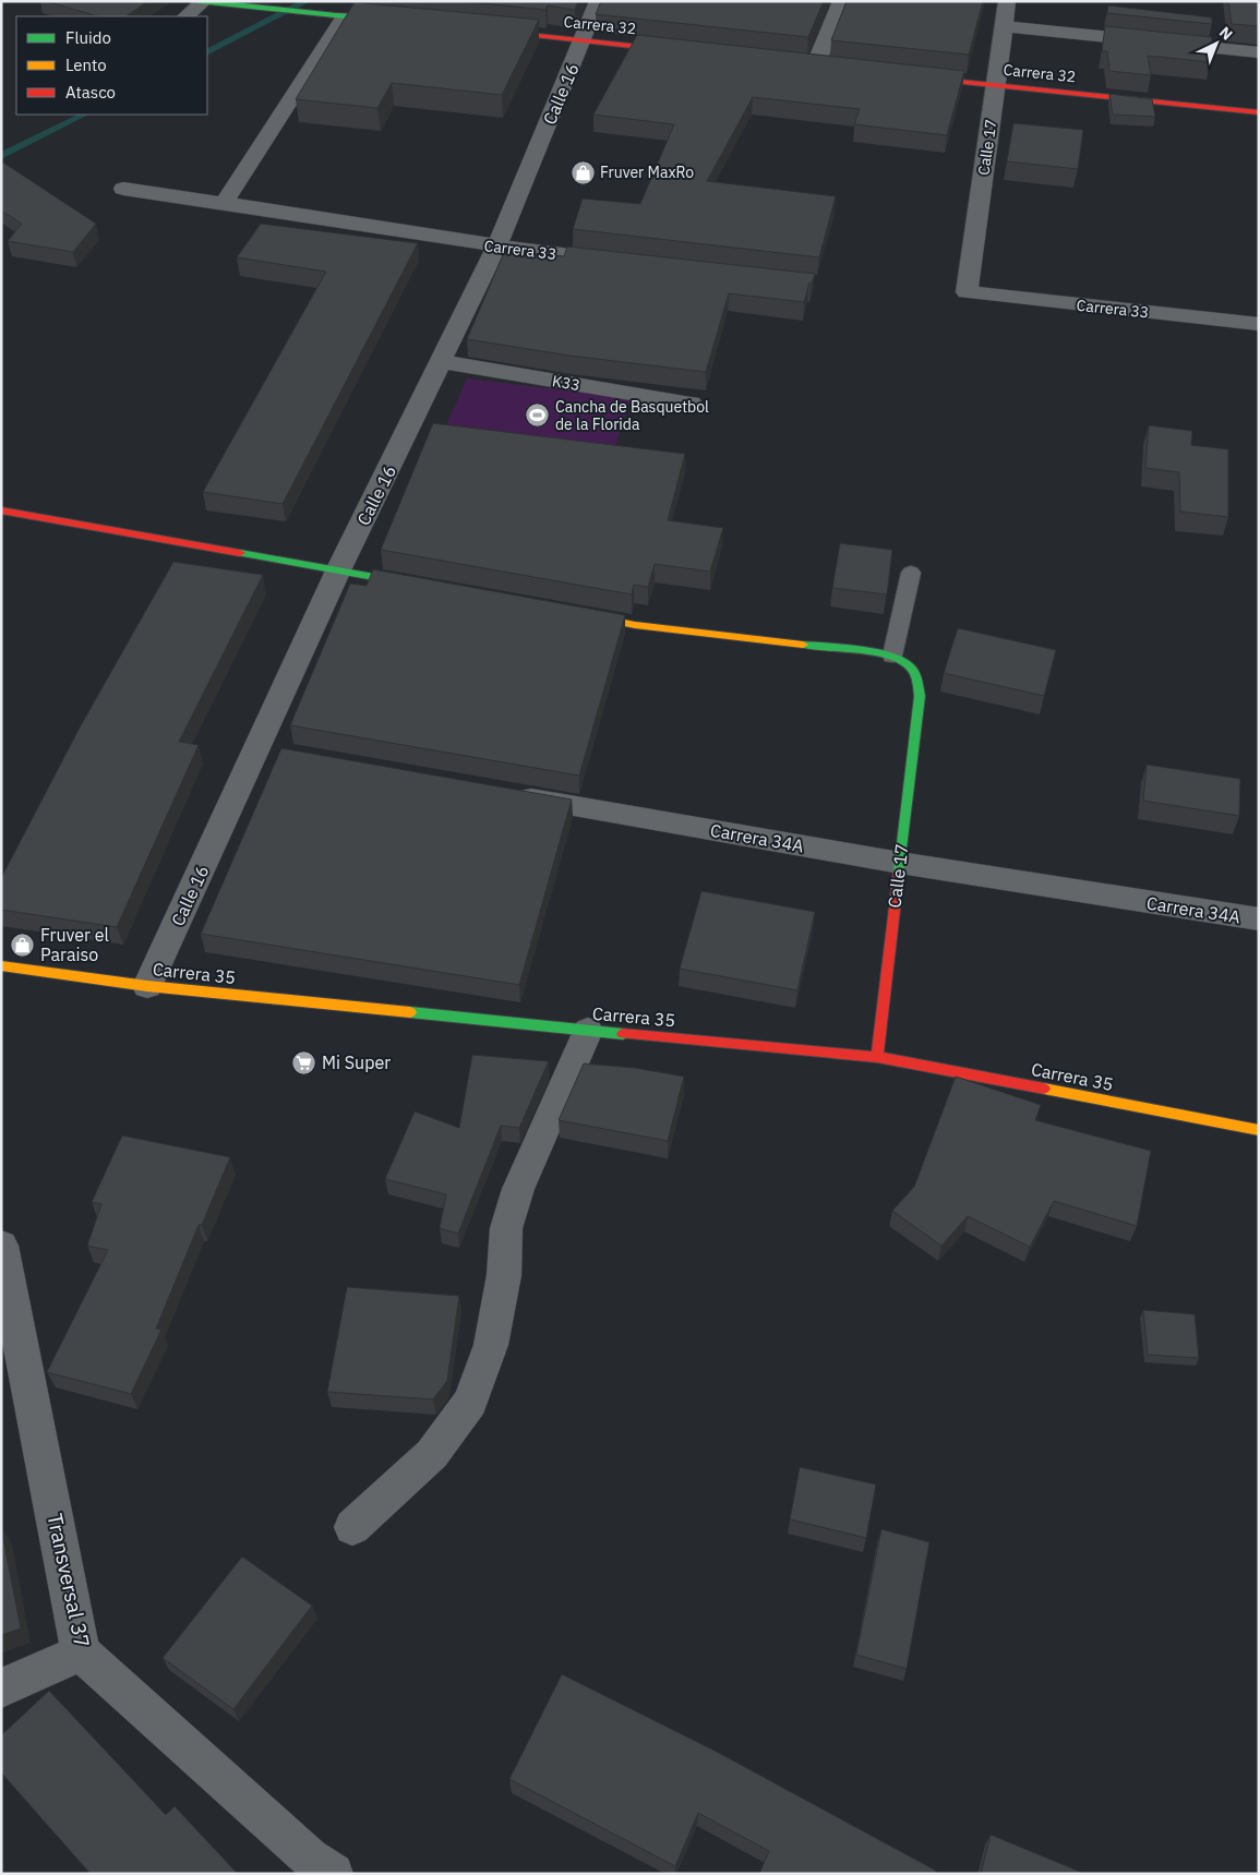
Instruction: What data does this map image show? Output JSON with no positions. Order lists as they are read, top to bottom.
{
  "streets": {
    "street": [
      "Carrera 32",
      "Calle 16",
      "Calle 17",
      "Carrera 33",
      "K33",
      "Carrera 34A",
      "Carrera 35",
      "Transversal 37"
    ]
  },
  "crossings": [
    ["Carrera 32", "Calle 16"],
    ["Carrera 32", "Calle 17"],
    ["Calle 16", "Carrera 33"],
    ["Calle 16", "K33"],
    ["Calle 16", "Carrera 35"],
    ["Calle 17", "Carrera 33"],
    ["Calle 17", "Carrera 34A"],
    ["Calle 17", "Carrera 35"]
  ],
  "places": {
    "shop": ["Fruver MaxRo", "Fruver el Paraiso"],
    "sports": ["Cancha de Basquetbol de la Florida"],
    "supermarket": ["Mi Super"]
  },
  "legend": ["Fluido", "Lento", "Atasco"],
  "north": "top right"
}
